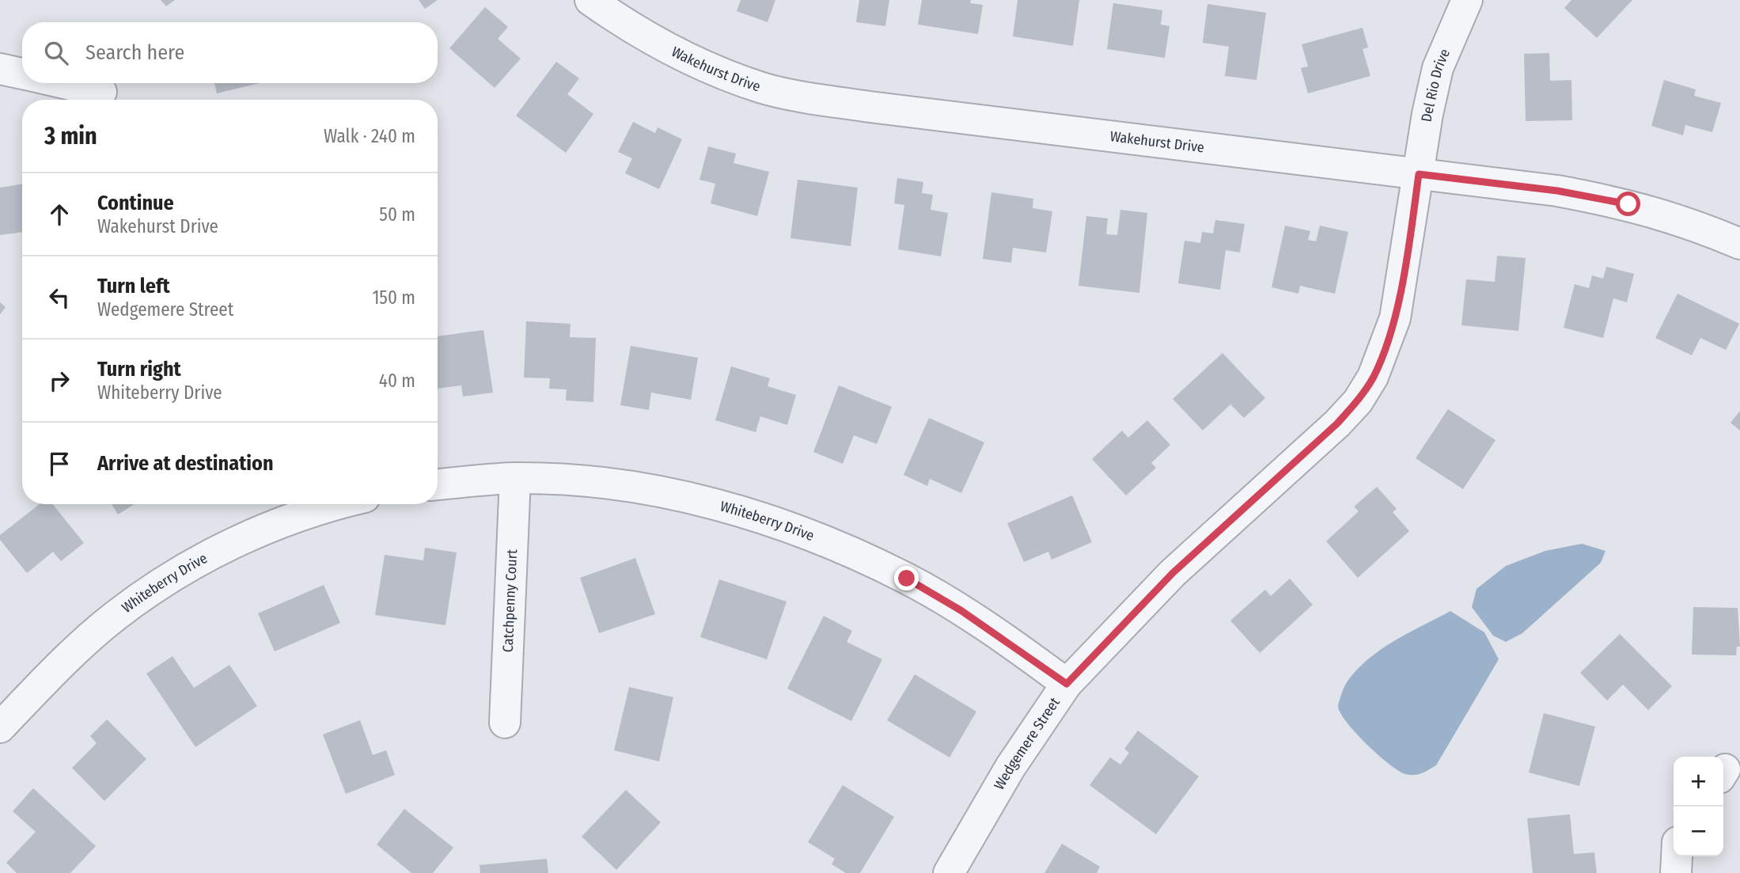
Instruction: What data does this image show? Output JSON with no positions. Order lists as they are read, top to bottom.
{
  "streets": {
    "street": [
      "Wakehurst Drive",
      "Del Rio Drive",
      "Whiteberry Drive",
      "Catchpenny Court",
      "Wedgemere Street"
    ]
  },
  "crossings": [
    ["Wakehurst Drive", "Del Rio Drive"],
    ["Wakehurst Drive", "Wedgemere Street"],
    ["Del Rio Drive", "Wedgemere Street"],
    ["Whiteberry Drive", "Catchpenny Court"],
    ["Whiteberry Drive", "Wedgemere Street"]
  ],
  "page": {
    "search": "Search here",
    "heading": ["3 min", "Walk · 240 m"],
    "list": [
      ["Continue", "Wakehurst Drive", "50 m"],
      ["Turn left", "Wedgemere Street", "150 m"],
      ["Turn right", "Whiteberry Drive", "40 m"],
      "Arrive at destination"
    ],
    "map_buttons": ["+", "−"]
  }
}
